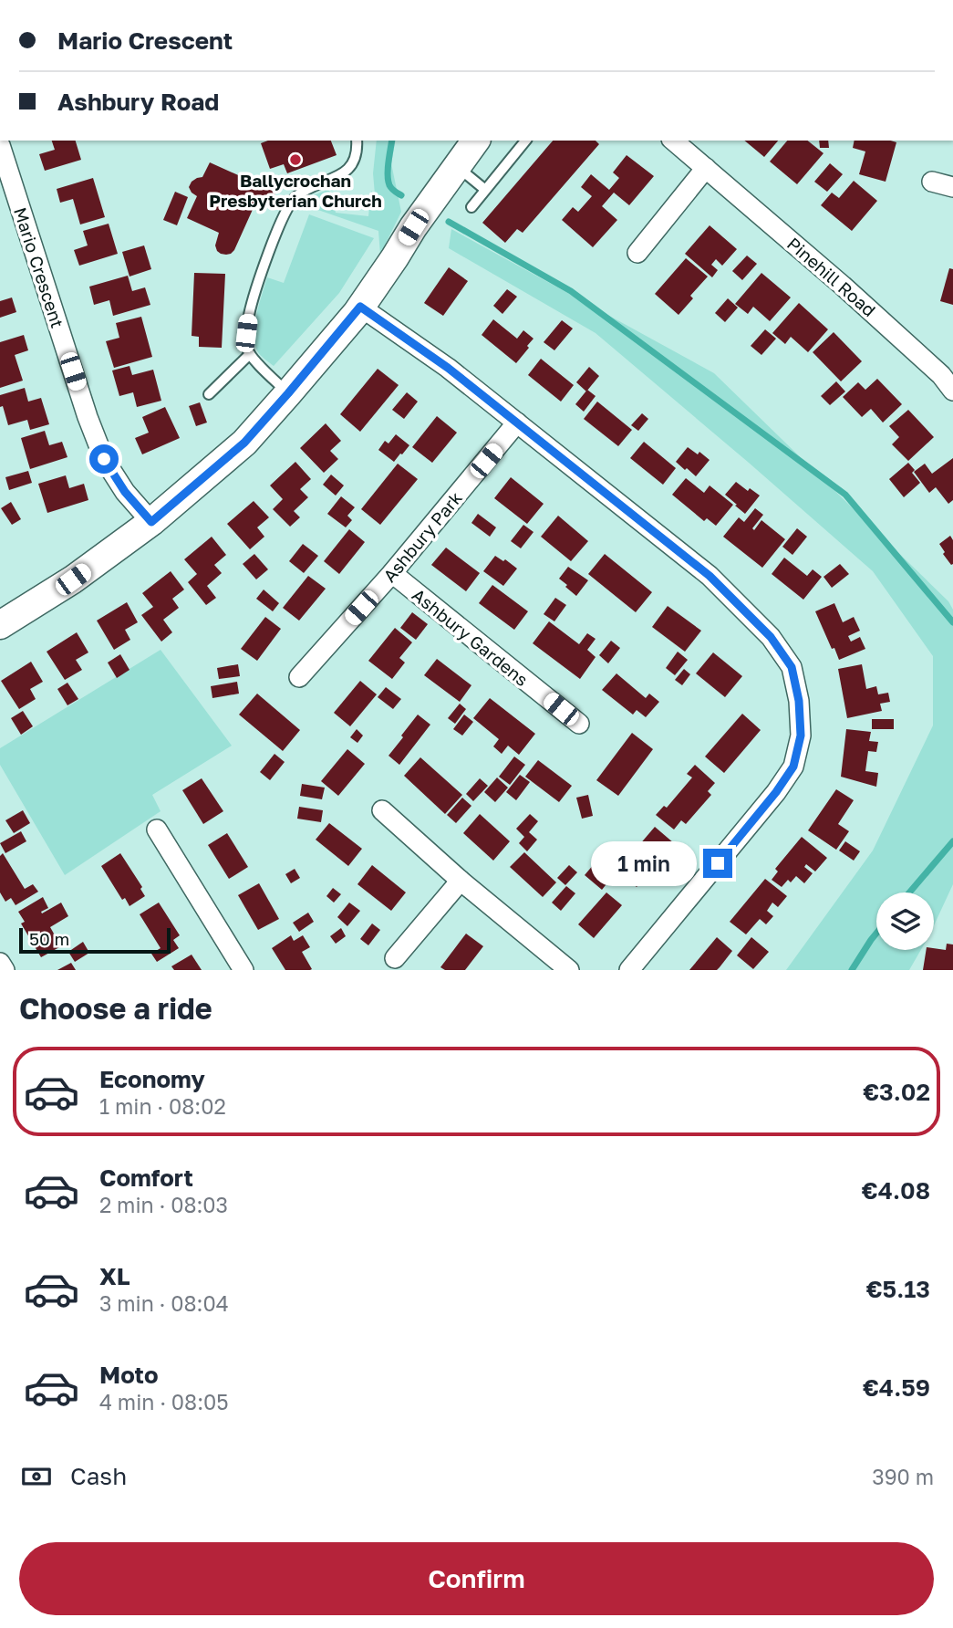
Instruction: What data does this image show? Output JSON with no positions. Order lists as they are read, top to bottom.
{
  "streets": {
    "street": [
      "Mario Crescent",
      "Pinehill Road",
      "Ashbury Park",
      "Ashbury Gardens"
    ]
  },
  "crossings": [
    ["Ashbury Park", "Ashbury Gardens"]
  ],
  "places": ["Ballycrochan Presbyterian Church"],
  "scale_bar": "50 m",
  "page": {
    "banner": ["Mario Crescent", "Ashbury Road"],
    "bubble": "1 min",
    "scale": "50 m",
    "heading": "Choose a ride",
    "list": [
      {
        "name": "Economy",
        "note": "1 min · 08:02",
        "value": "€3.02"
      },
      {
        "name": "Comfort",
        "note": "2 min · 08:03",
        "value": "€4.08"
      },
      {
        "name": "XL",
        "note": "3 min · 08:04",
        "value": "€5.13"
      },
      {
        "name": "Moto",
        "note": "4 min · 08:05",
        "value": "€4.59"
      }
    ],
    "pay": ["Cash", "390 m"],
    "buttons": "Confirm"
  }
}
